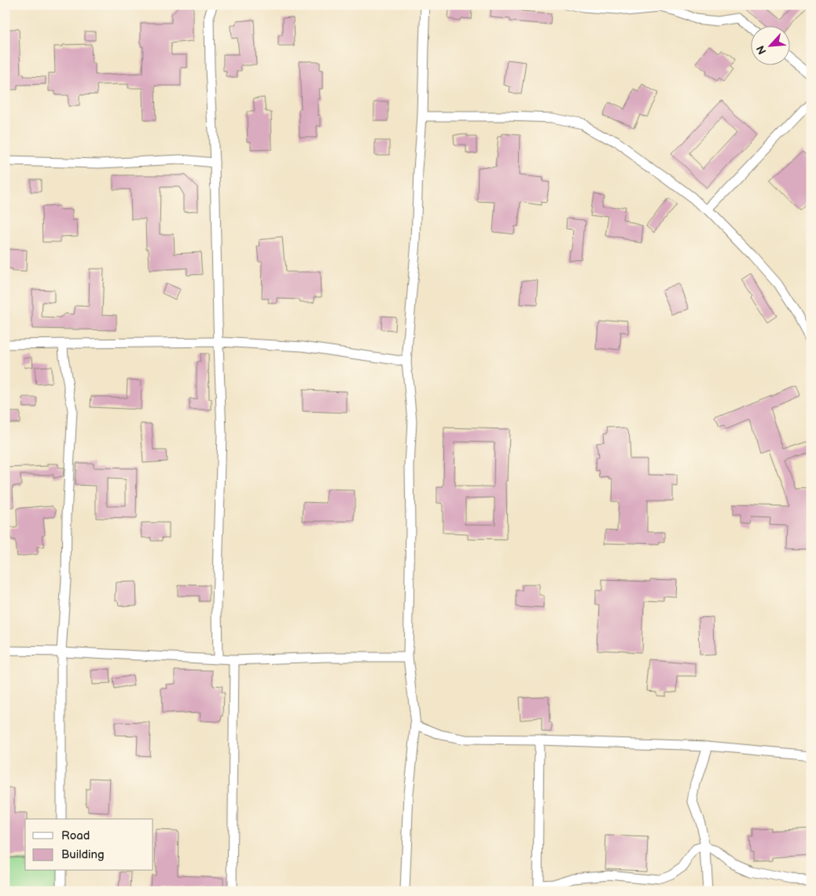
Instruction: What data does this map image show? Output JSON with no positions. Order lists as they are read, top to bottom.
{
  "legend": ["Road", "Building"],
  "north": "bottom left"
}
